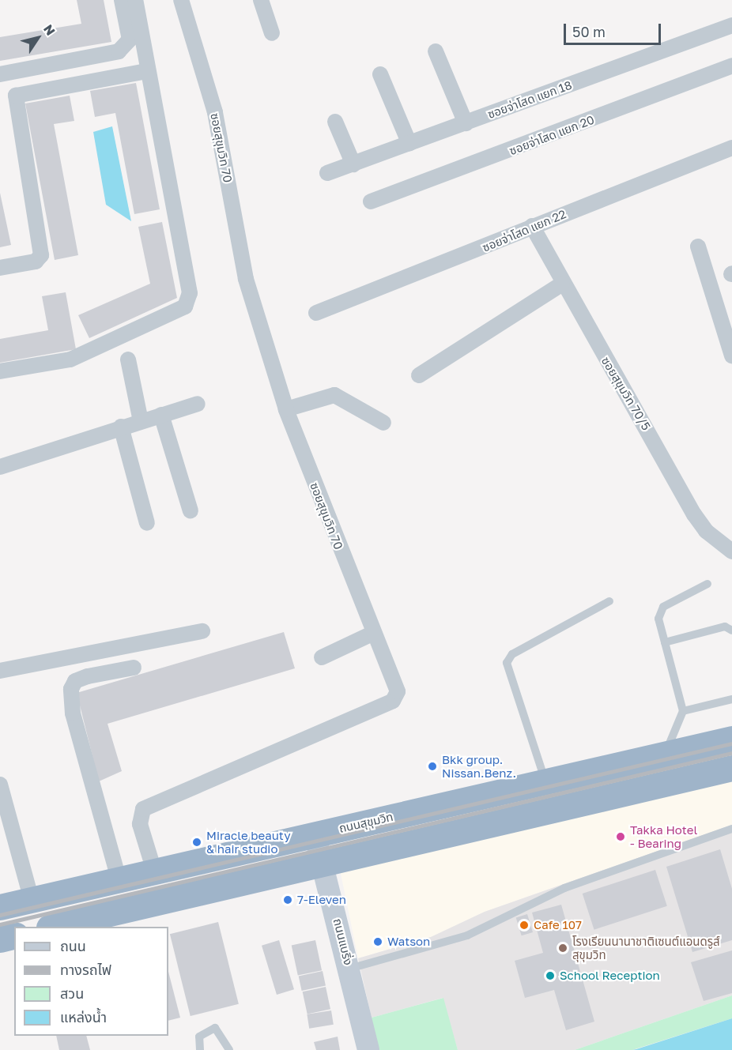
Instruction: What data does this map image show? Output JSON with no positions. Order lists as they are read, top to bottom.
{
  "streets": {
    "highway": ["ถนนสุขุมวิท"],
    "main road": ["ถนนแบริ่ง"],
    "street": [
      "ซอยจ่าโสด แยก 18",
      "ซอยจ่าโสด แยก 20",
      "ซอยสุขุมวิท 70",
      "ซอยจ่าโสด แยก 22",
      "ซอยสุขุมวิท 70/5"
    ]
  },
  "crossings": [
    ["ซอยสุขุมวิท 70", "ถนนสุขุมวิท"],
    ["ซอยจ่าโสด แยก 22", "ซอยสุขุมวิท 70/5"],
    ["ถนนสุขุมวิท", "ถนนแบริ่ง"]
  ],
  "places": [
    "Bkk group. Nissan.Benz.",
    "Takka Hotel - Bearing",
    "Miracle beauty & hair studio",
    "7-Eleven",
    "Cafe 107",
    "Watson",
    "โรงเรียนนานาชาติเซนต์แอนดรูส์ สุขุมวิท",
    "School Reception"
  ],
  "legend": [
    "ถนน",
    "ทางรถไฟ",
    "สวน",
    "แหล่งน้ำ"
  ],
  "scale_bar": "50 m",
  "north": "top right"
}
